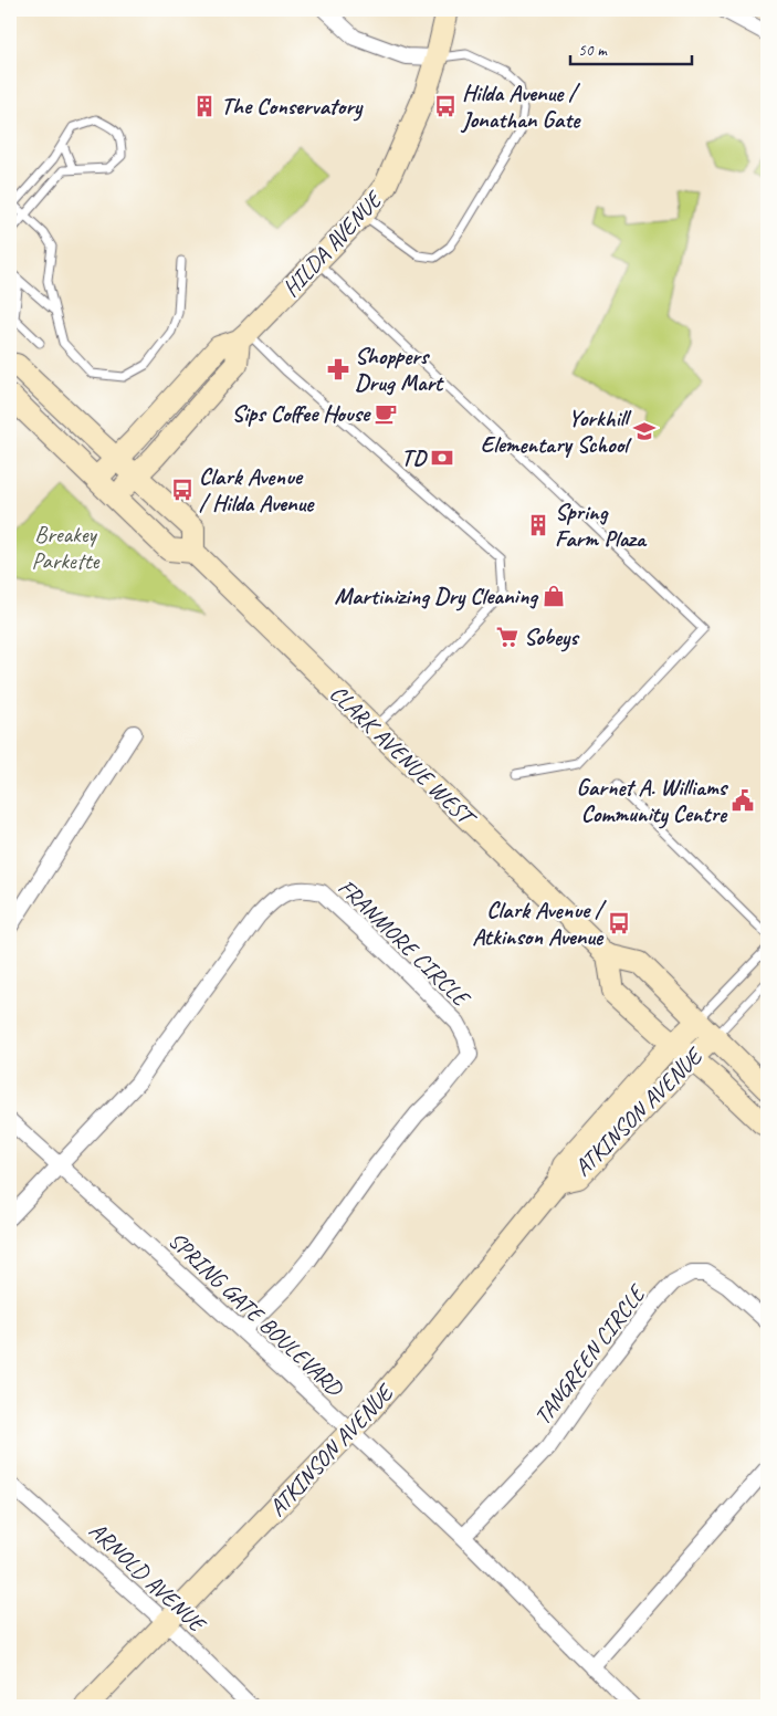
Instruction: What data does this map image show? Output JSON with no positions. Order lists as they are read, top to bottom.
{
  "streets": {
    "street": [
      "HILDA AVENUE",
      "CLARK AVENUE WEST",
      "FRANMORE CIRCLE",
      "ATKINSON AVENUE",
      "SPRING GATE BOULEVARD",
      "TANGREEN CIRCLE",
      "ARNOLD AVENUE"
    ]
  },
  "crossings": [
    ["FRANMORE CIRCLE", "SPRING GATE BOULEVARD"],
    ["ATKINSON AVENUE", "SPRING GATE BOULEVARD"],
    ["ATKINSON AVENUE", "ARNOLD AVENUE"],
    ["SPRING GATE BOULEVARD", "TANGREEN CIRCLE"]
  ],
  "parks": ["Breakey Parkette"],
  "places": {
    "building": ["The Conservatory", "Spring Farm Plaza"],
    "bus stop": ["Hilda Avenue / Jonathan Gate", "Clark Avenue / Hilda Avenue", "Clark Avenue / Atkinson Avenue"],
    "pharmacy": ["Shoppers Drug Mart"],
    "cafe": ["Sips Coffee House"],
    "school or university": ["Yorkhill Elementary School"],
    "bank": ["TD"],
    "shop": ["Martinizing Dry Cleaning"],
    "supermarket": ["Sobeys"],
    "public building": ["Garnet A. Williams Community Centre"]
  },
  "scale_bar": "50 m"
}
